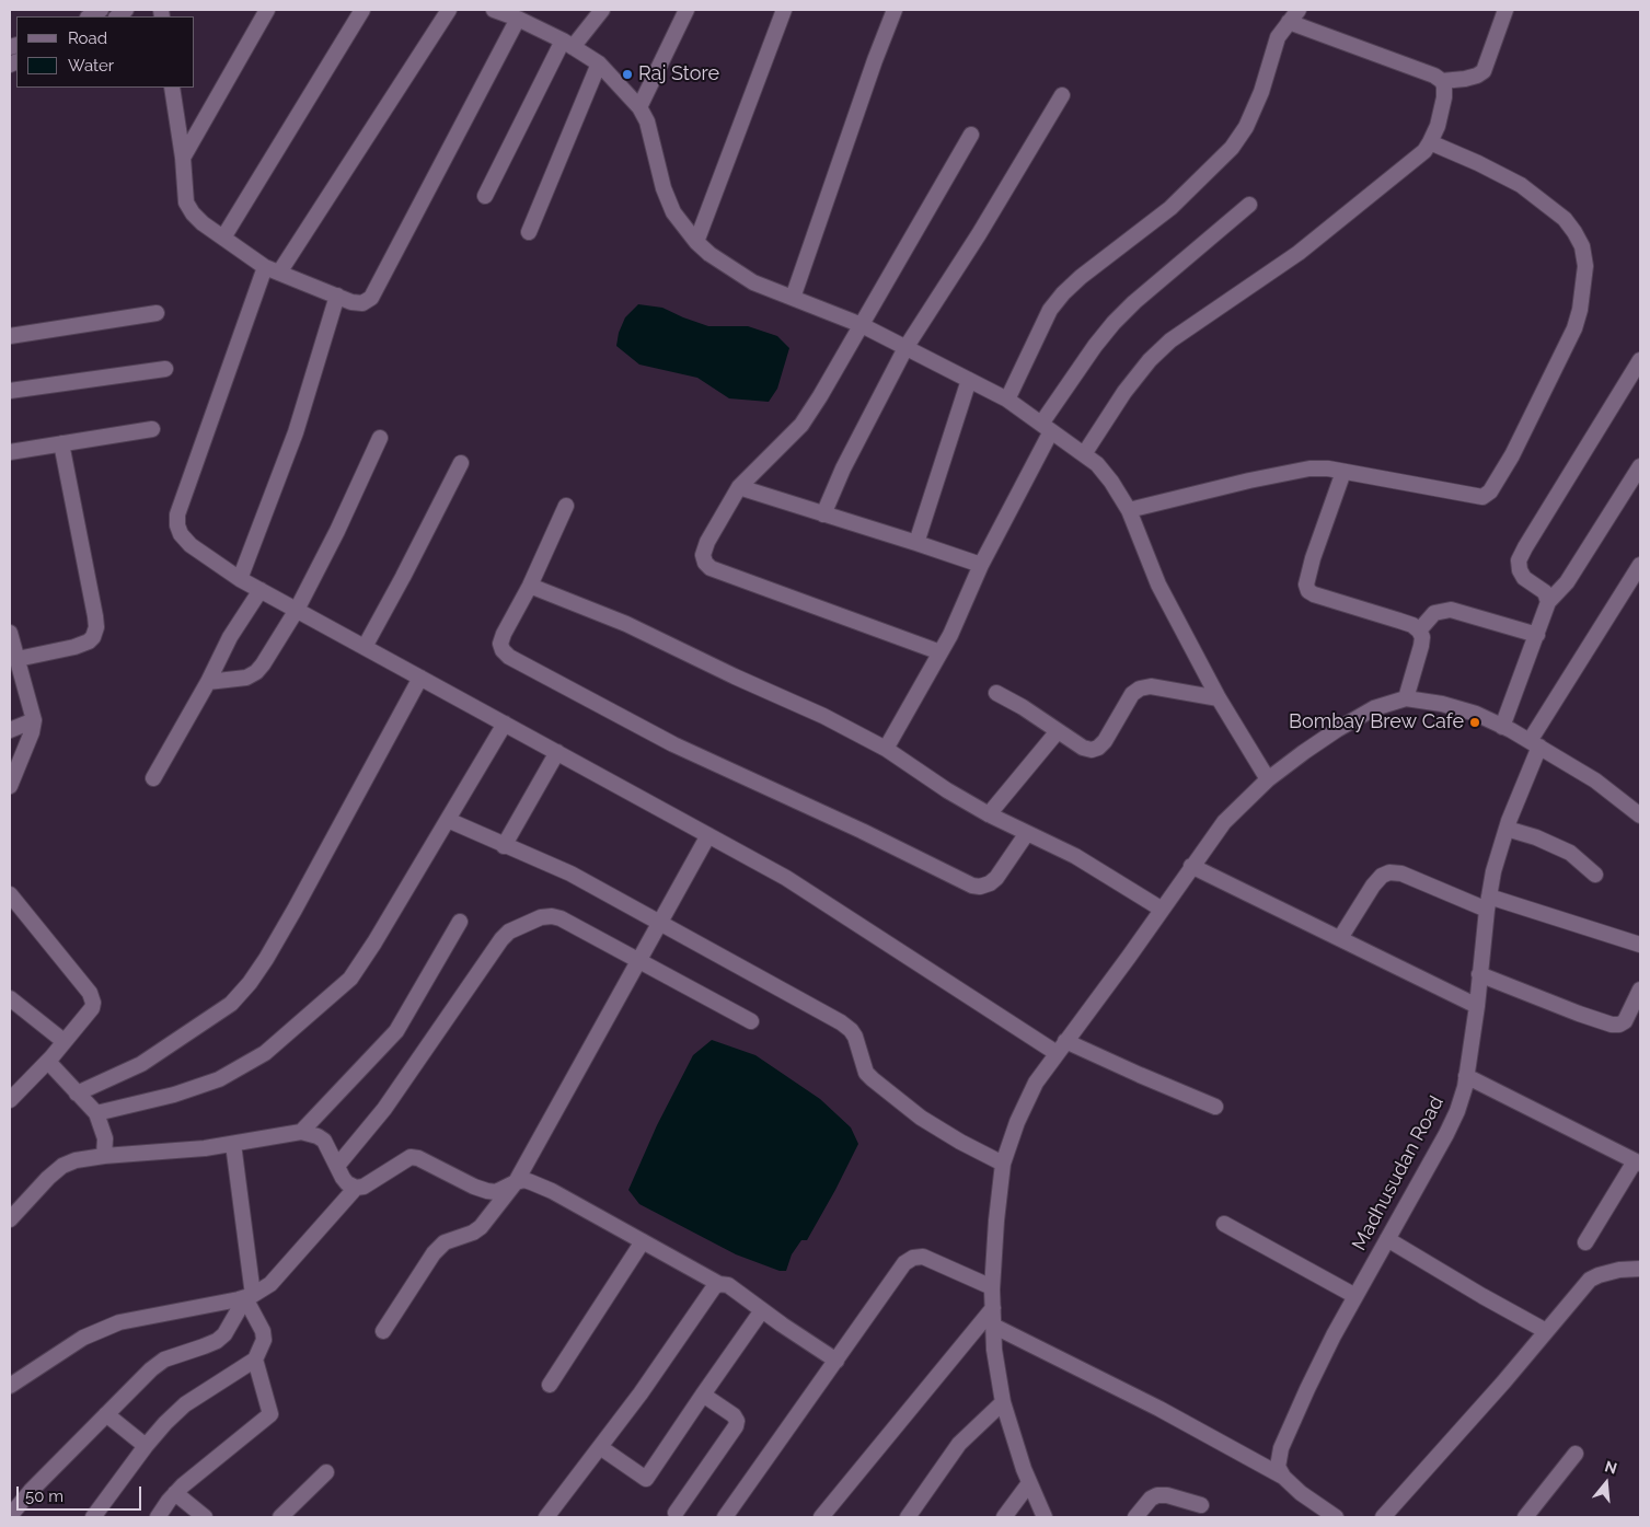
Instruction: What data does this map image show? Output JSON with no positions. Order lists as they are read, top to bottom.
{
  "streets": {
    "street": ["Madhusudan Road"]
  },
  "places": ["Raj Store", "Bombay Brew Cafe"],
  "legend": ["Road", "Water"],
  "scale_bar": "50 m",
  "north": "top"
}
